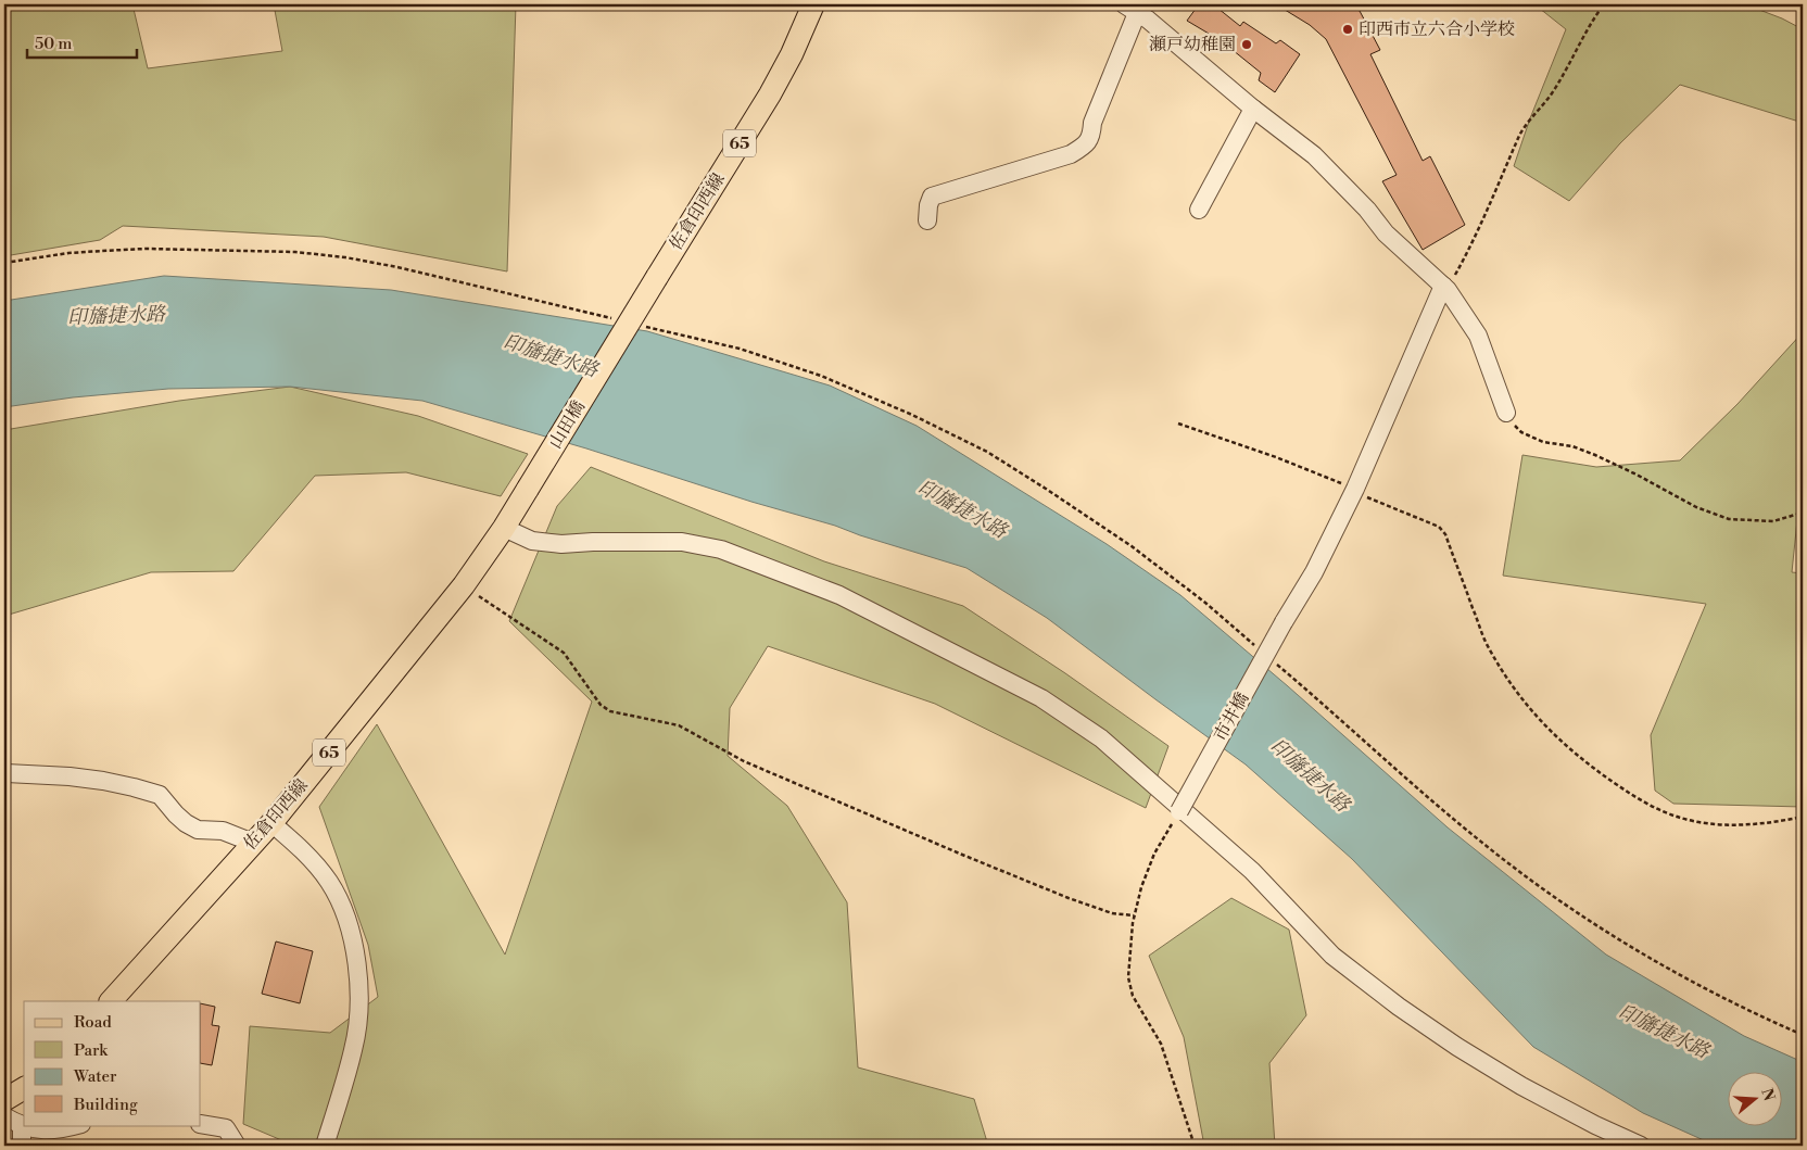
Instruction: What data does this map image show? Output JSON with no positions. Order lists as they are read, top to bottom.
{
  "streets": {
    "main road": ["65", "佐倉印西線", "山田橋"],
    "street": ["市井橋"]
  },
  "crossings": [
    ["佐倉印西線", "山田橋"]
  ],
  "water": ["印旛捷水路"],
  "places": ["印西市立六合小学校", "瀬戸幼稚園"],
  "legend": [
    "Road",
    "Park",
    "Water",
    "Building"
  ],
  "scale_bar": "50 m",
  "north": "right"
}
